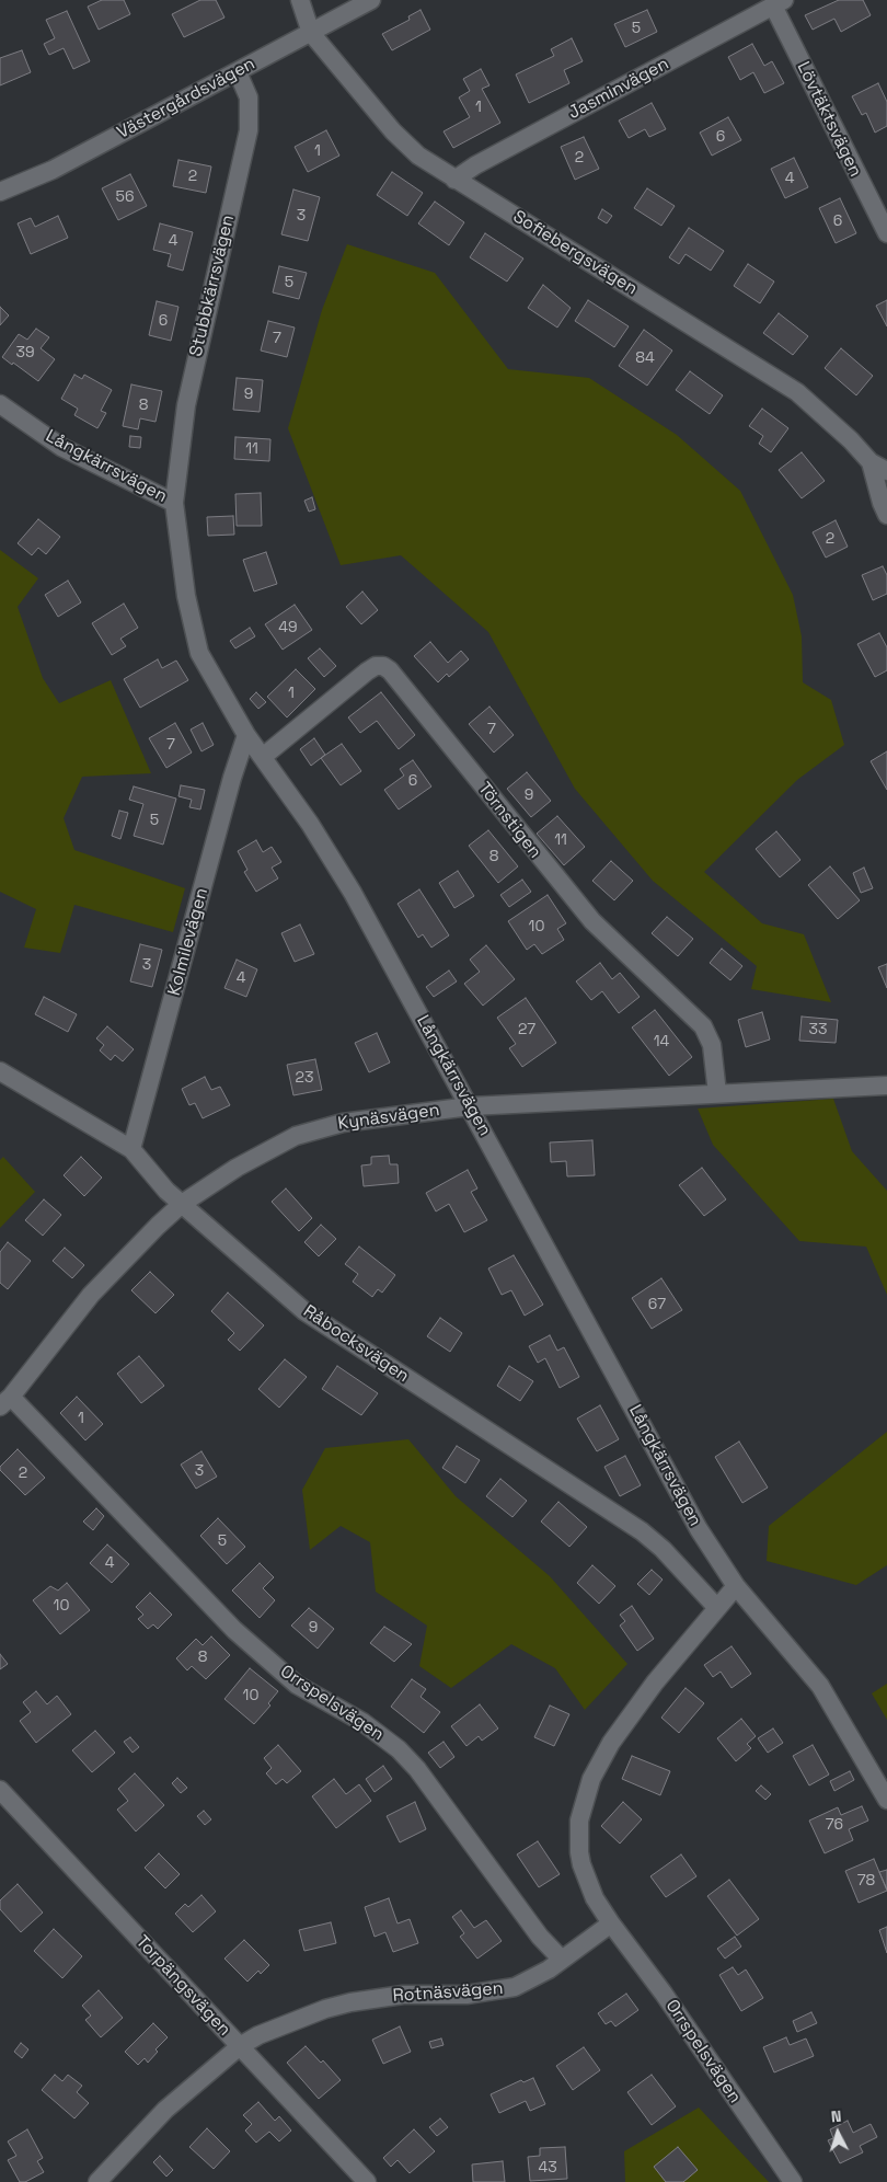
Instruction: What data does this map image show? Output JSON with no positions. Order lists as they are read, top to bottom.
{
  "streets": {
    "street": [
      "Jasminvägen",
      "Västergårdsvägen",
      "Lövtäktsvägen",
      "Sofiebergsvägen",
      "Stubbkärrsvägen",
      "Långkärrsvägen",
      "Törnstigen",
      "Kolmilevägen",
      "Kynäsvägen",
      "Råbocksvägen",
      "Orrspelsvägen",
      "Torpängsvägen",
      "Rotnäsvägen"
    ]
  },
  "crossings": [
    ["Jasminvägen", "Lövtäktsvägen"],
    ["Jasminvägen", "Sofiebergsvägen"],
    ["Västergårdsvägen", "Sofiebergsvägen"],
    ["Västergårdsvägen", "Stubbkärrsvägen"],
    ["Stubbkärrsvägen", "Långkärrsvägen"],
    ["Långkärrsvägen", "Törnstigen"],
    ["Långkärrsvägen", "Kolmilevägen"],
    ["Långkärrsvägen", "Kynäsvägen"],
    ["Törnstigen", "Kynäsvägen"],
    ["Kolmilevägen", "Råbocksvägen"],
    ["Kynäsvägen", "Råbocksvägen"],
    ["Kynäsvägen", "Orrspelsvägen"],
    ["Orrspelsvägen", "Rotnäsvägen"],
    ["Torpängsvägen", "Rotnäsvägen"]
  ],
  "house_numbers": [
    "5",
    "1",
    "6",
    "1",
    "2",
    "2",
    "4",
    "56",
    "3",
    "6",
    "4",
    "5",
    "6",
    "7",
    "39",
    "84",
    "9",
    "8",
    "11",
    "2",
    "49",
    "1",
    "7",
    "7",
    "6",
    "9",
    "5",
    "11",
    "8",
    "10",
    "3",
    "4",
    "27",
    "33",
    "14",
    "23",
    "67",
    "1",
    "3",
    "2",
    "5",
    "4",
    "10",
    "9",
    "8",
    "10",
    "76",
    "78",
    "43"
  ],
  "north": "top"
}
